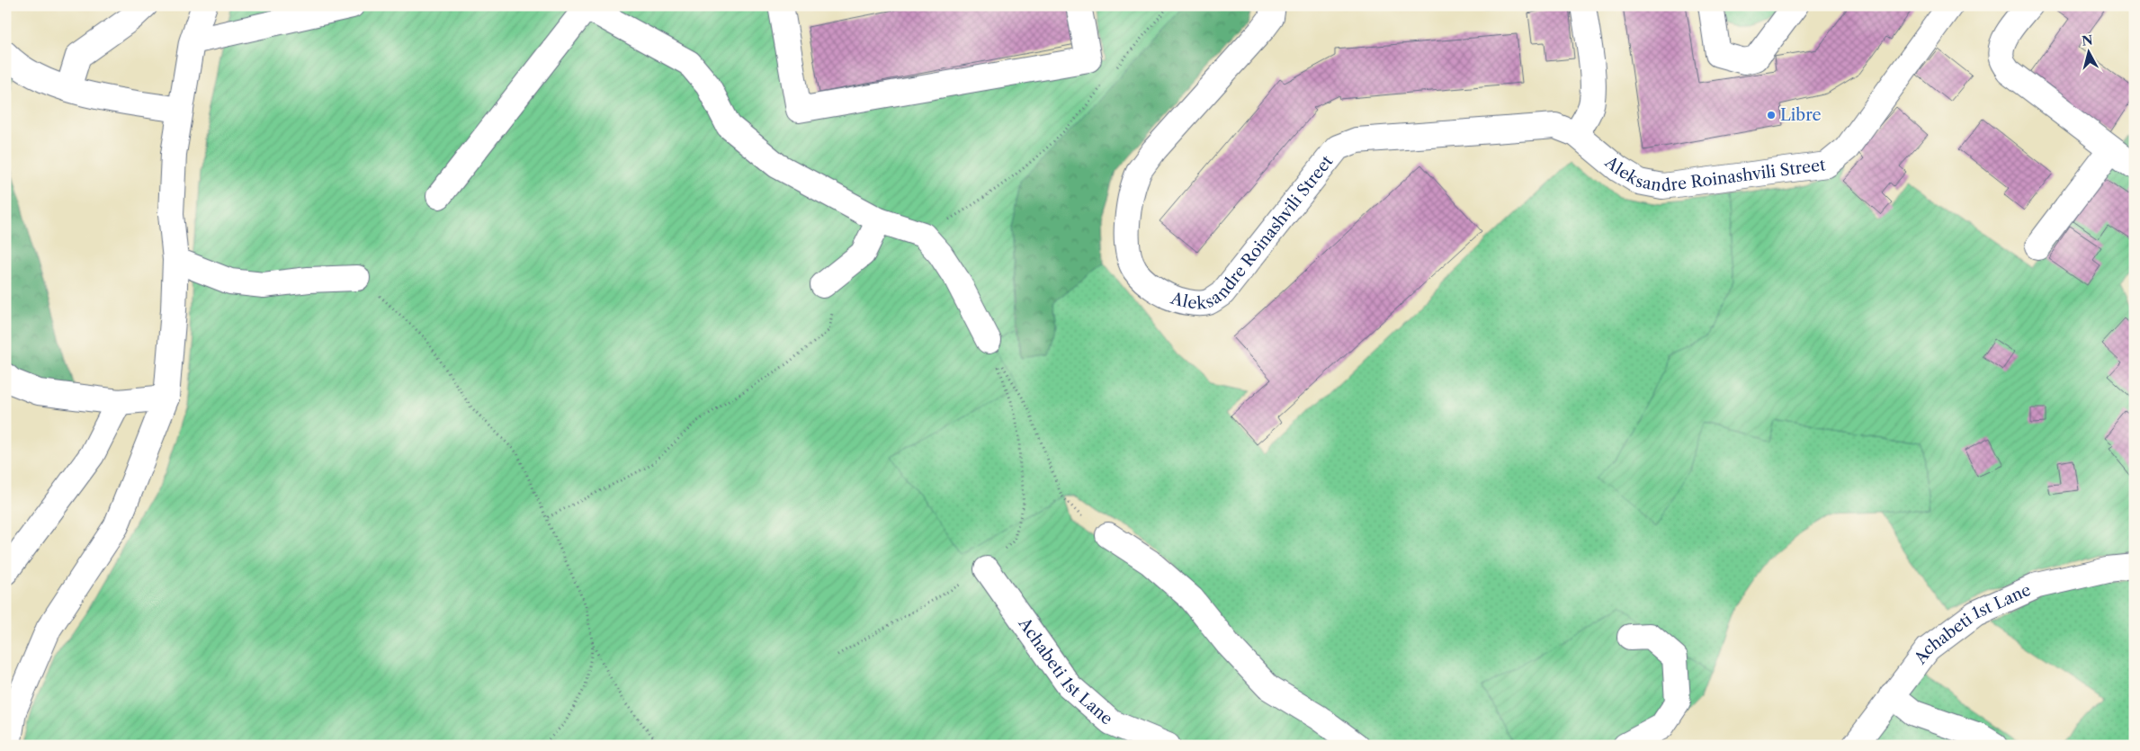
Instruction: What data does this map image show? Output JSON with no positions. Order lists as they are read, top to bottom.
{
  "streets": {
    "street": ["Aleksandre Roinashvili Street", "Achabeti 1st Lane"]
  },
  "places": ["Libre"],
  "north": "top"
}
